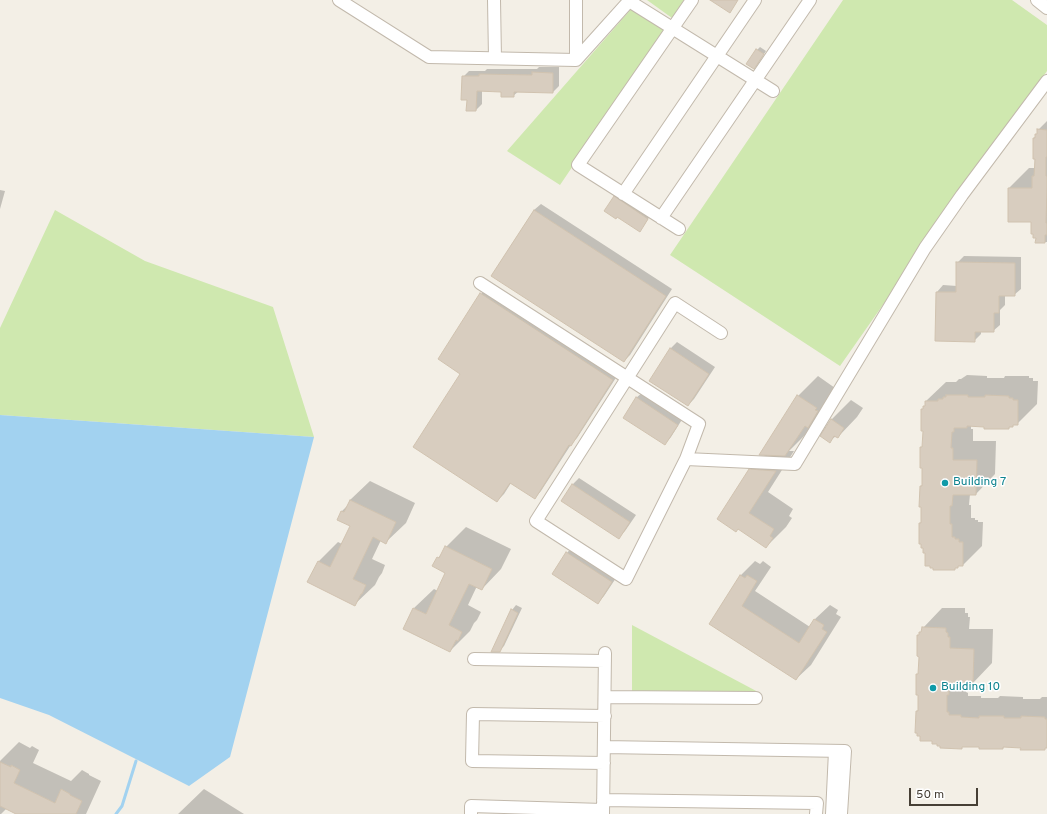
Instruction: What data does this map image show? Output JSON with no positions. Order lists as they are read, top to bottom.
{
  "places": ["Building 7", "Building 10"],
  "scale_bar": "50 m"
}
